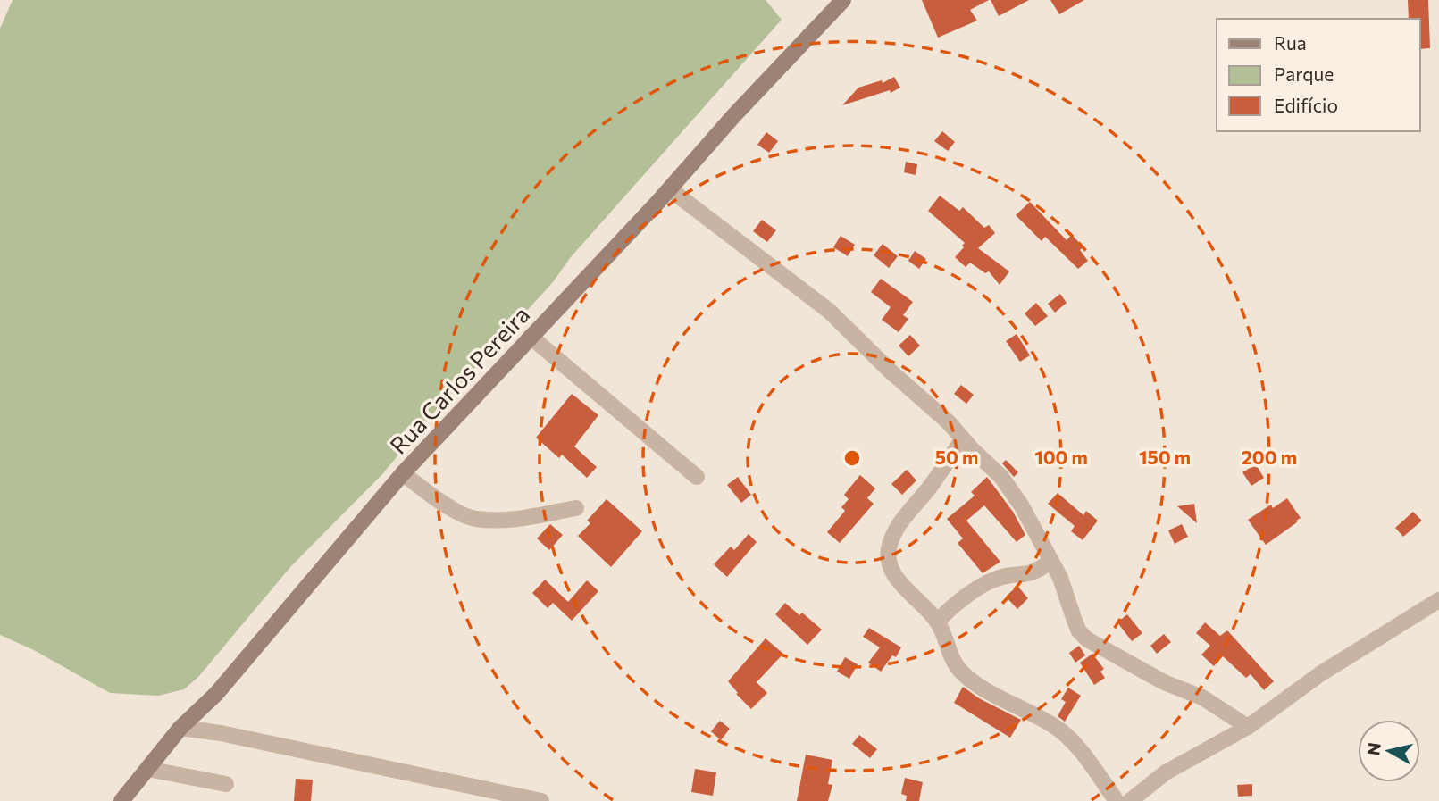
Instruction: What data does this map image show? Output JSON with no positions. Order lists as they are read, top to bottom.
{
  "streets": {
    "main road": ["Rua Carlos Pereira"]
  },
  "legend": ["Rua", "Parque", "Edifício"],
  "north": "left",
  "rings": [
    "50 m",
    "100 m",
    "150 m",
    "200 m"
  ]
}
